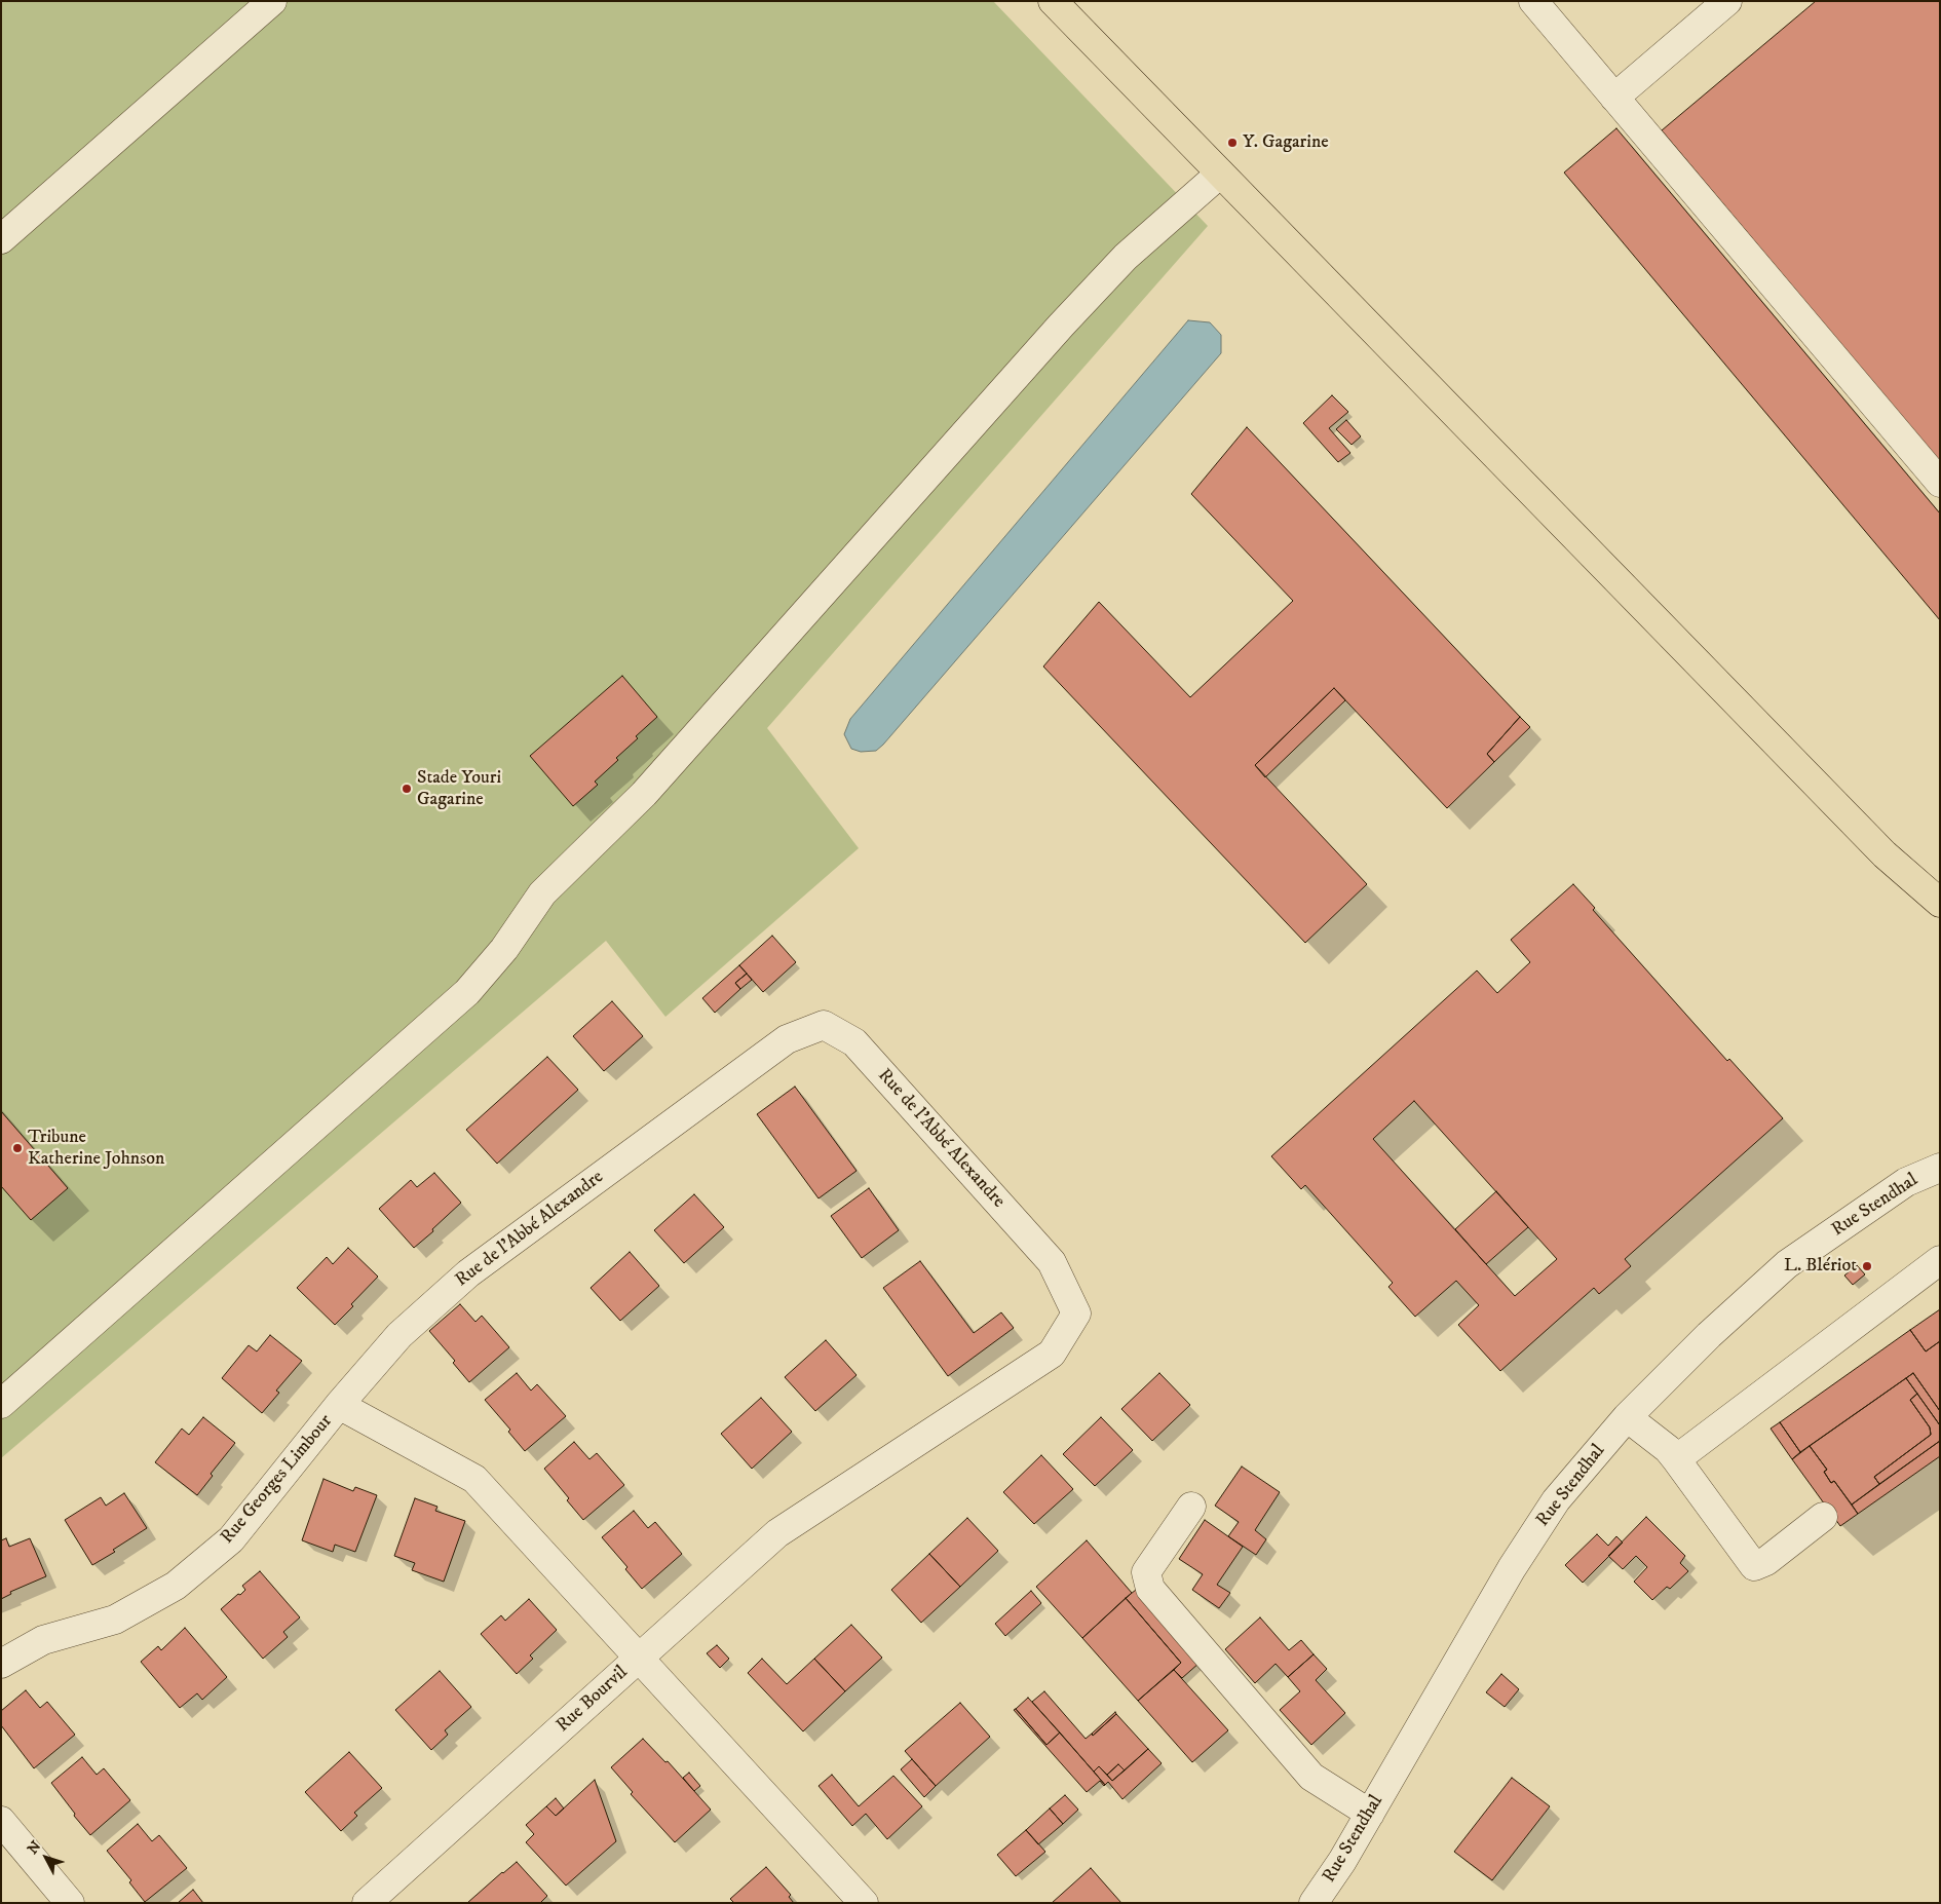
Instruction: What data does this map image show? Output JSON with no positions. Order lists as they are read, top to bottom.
{
  "streets": {
    "street": [
      "Rue de l'Abbé Alexandre",
      "Rue Stendhal",
      "Rue Georges Limbour",
      "Rue Bourvil"
    ]
  },
  "crossings": [
    ["Rue de l'Abbé Alexandre", "Rue Georges Limbour"],
    ["Rue de l'Abbé Alexandre", "Rue Bourvil"],
    ["Rue Georges Limbour", "Rue Bourvil"]
  ],
  "places": [
    "Y. Gagarine",
    "Stade Youri Gagarine",
    "Tribune Katherine Johnson",
    "L. Blériot"
  ],
  "north": "top left"
}
